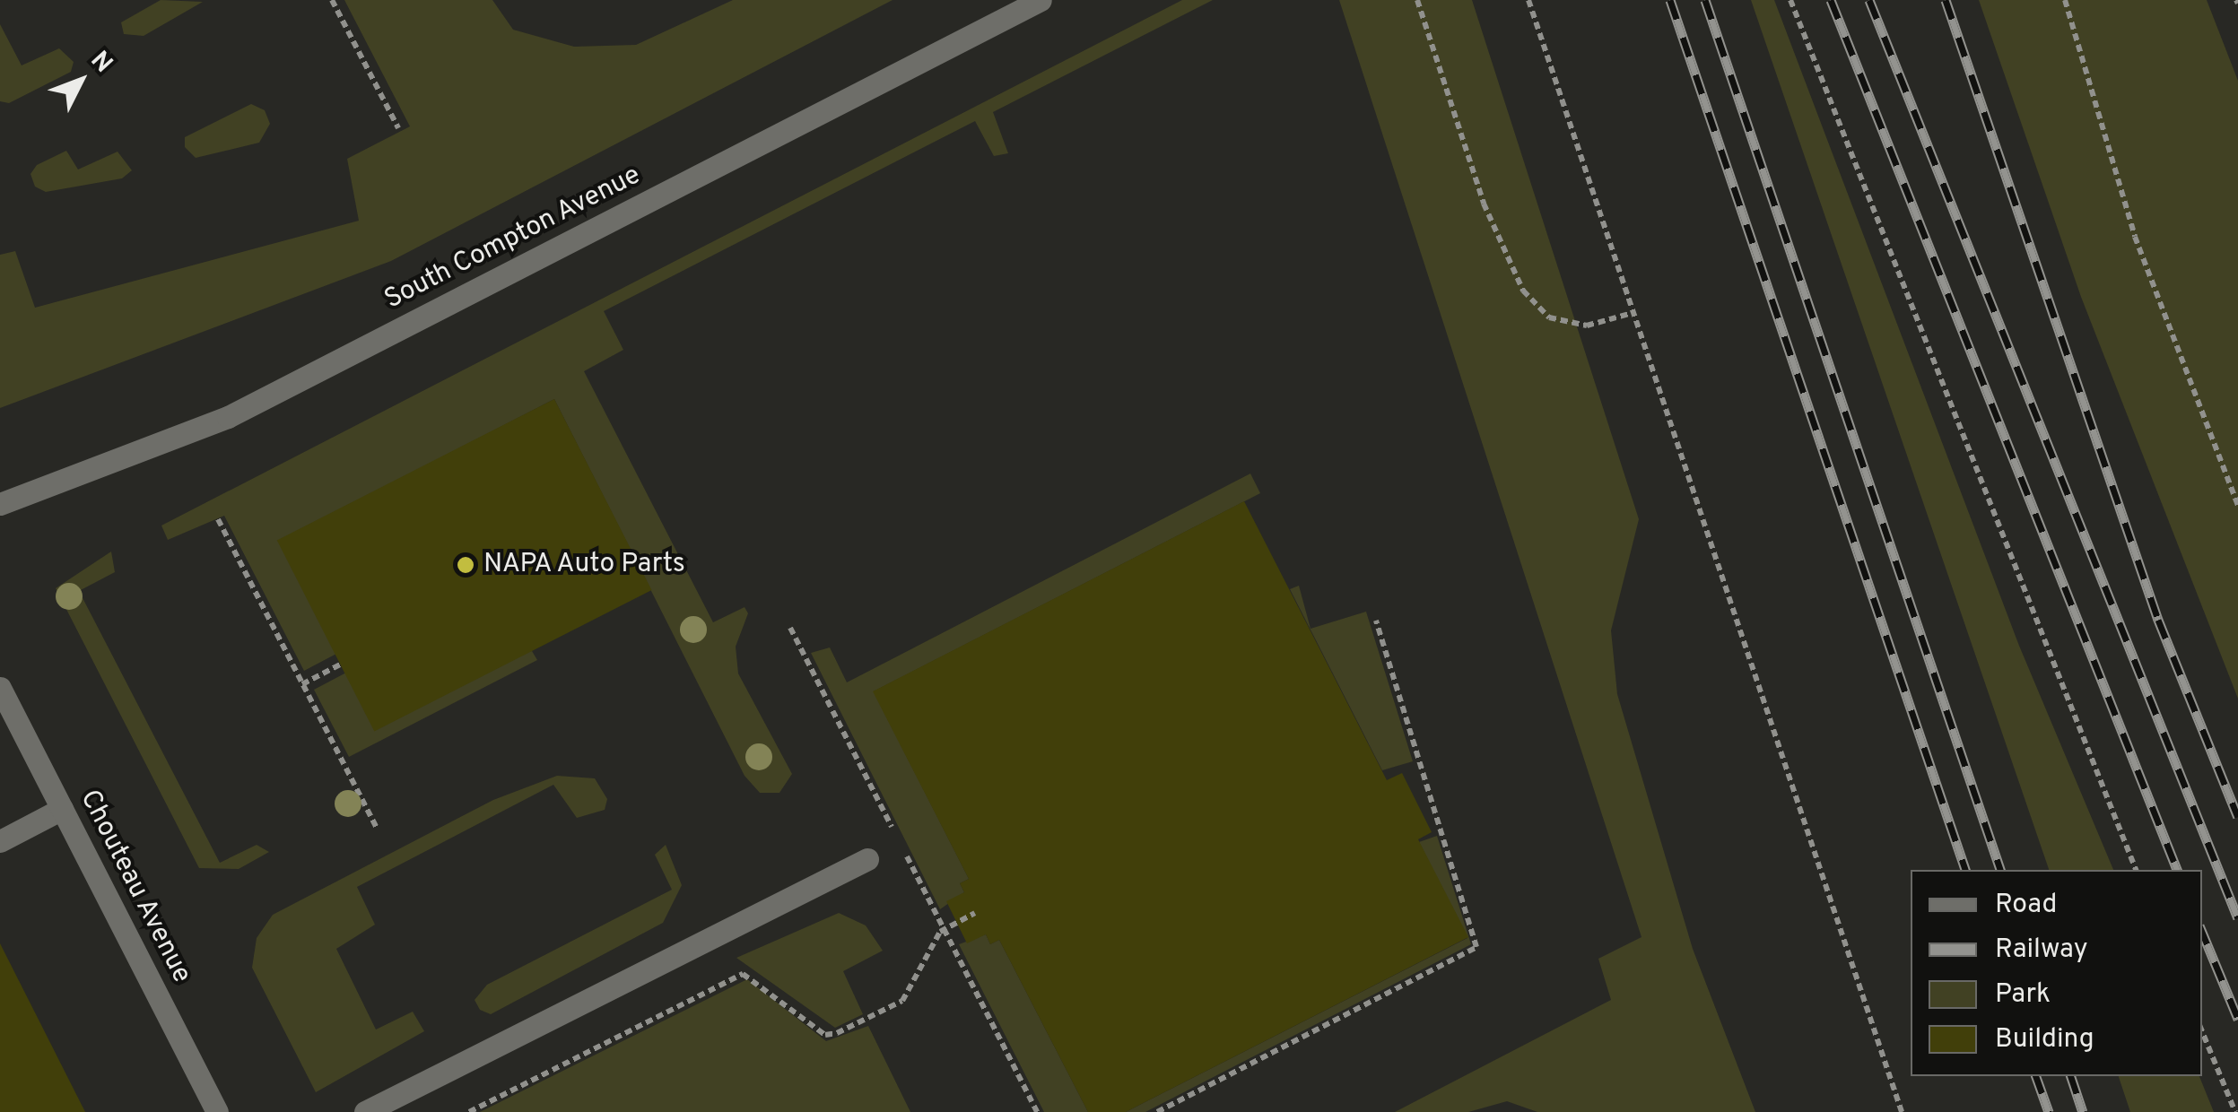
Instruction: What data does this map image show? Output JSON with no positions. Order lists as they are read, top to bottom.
{
  "streets": {
    "main road": ["South Compton Avenue", "Chouteau Avenue"]
  },
  "places": ["NAPA Auto Parts"],
  "legend": [
    "Road",
    "Railway",
    "Park",
    "Building"
  ],
  "north": "top right"
}
